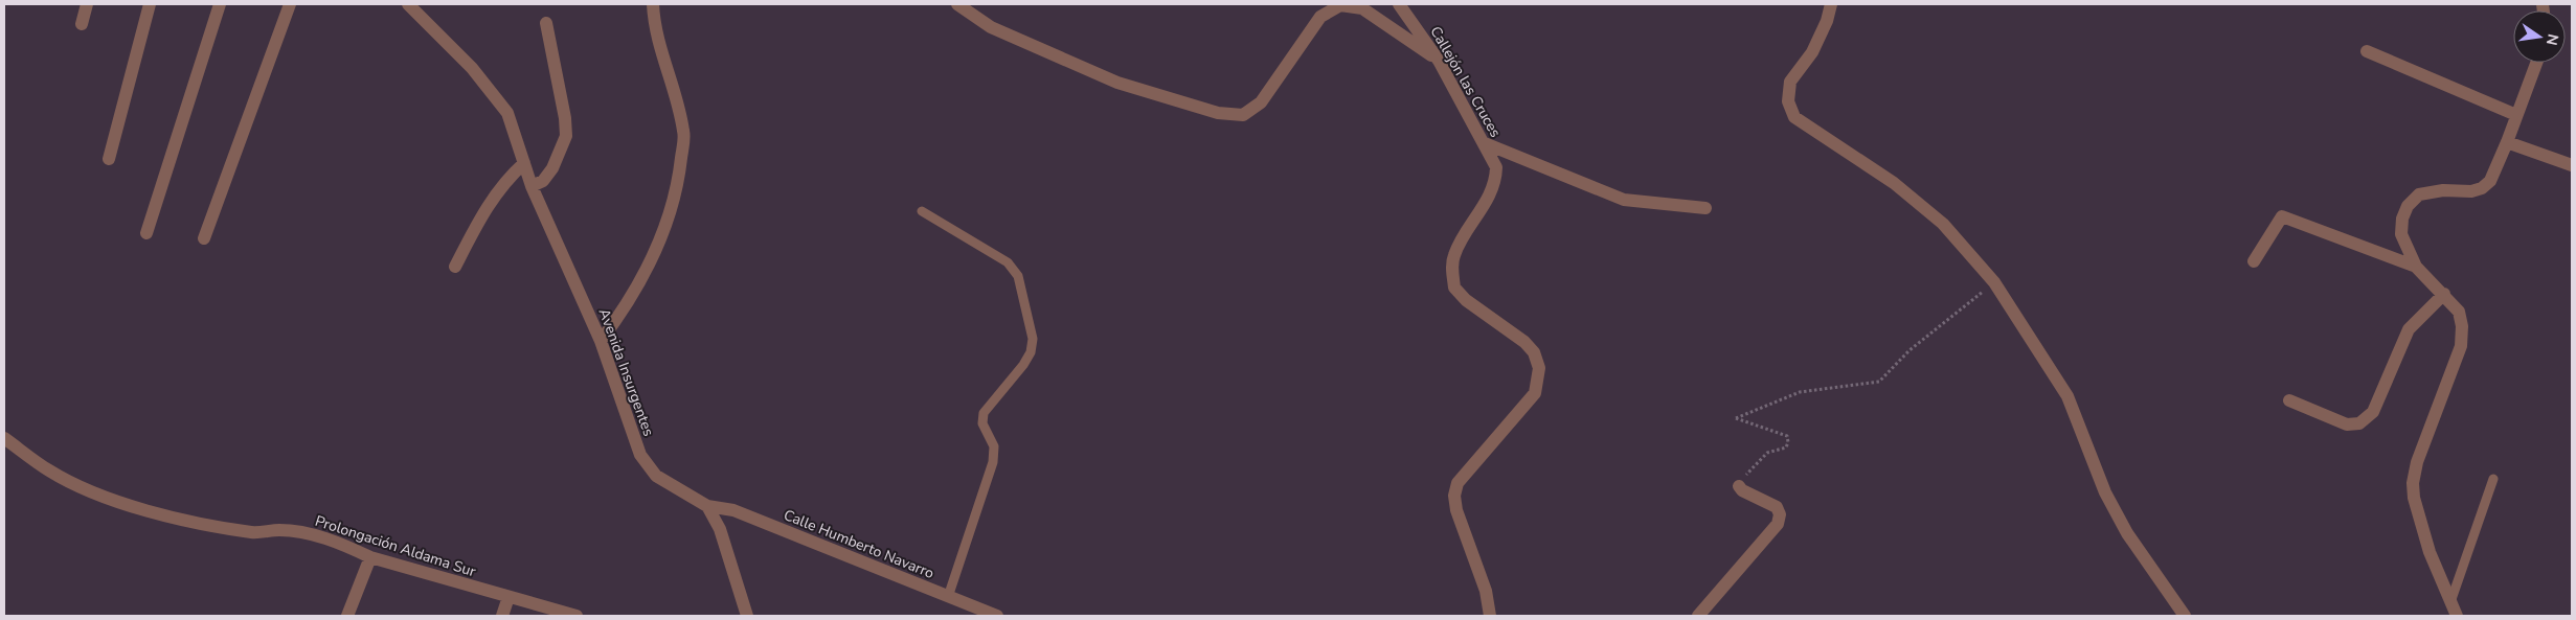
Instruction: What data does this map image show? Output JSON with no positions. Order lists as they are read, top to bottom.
{
  "streets": {
    "street": [
      "Callejón las Cruces",
      "Avenida Insurgentes",
      "Calle Humberto Navarro",
      "Prolongación Aldama Sur"
    ]
  },
  "crossings": [
    ["Avenida Insurgentes", "Calle Humberto Navarro"]
  ],
  "north": "right"
}
